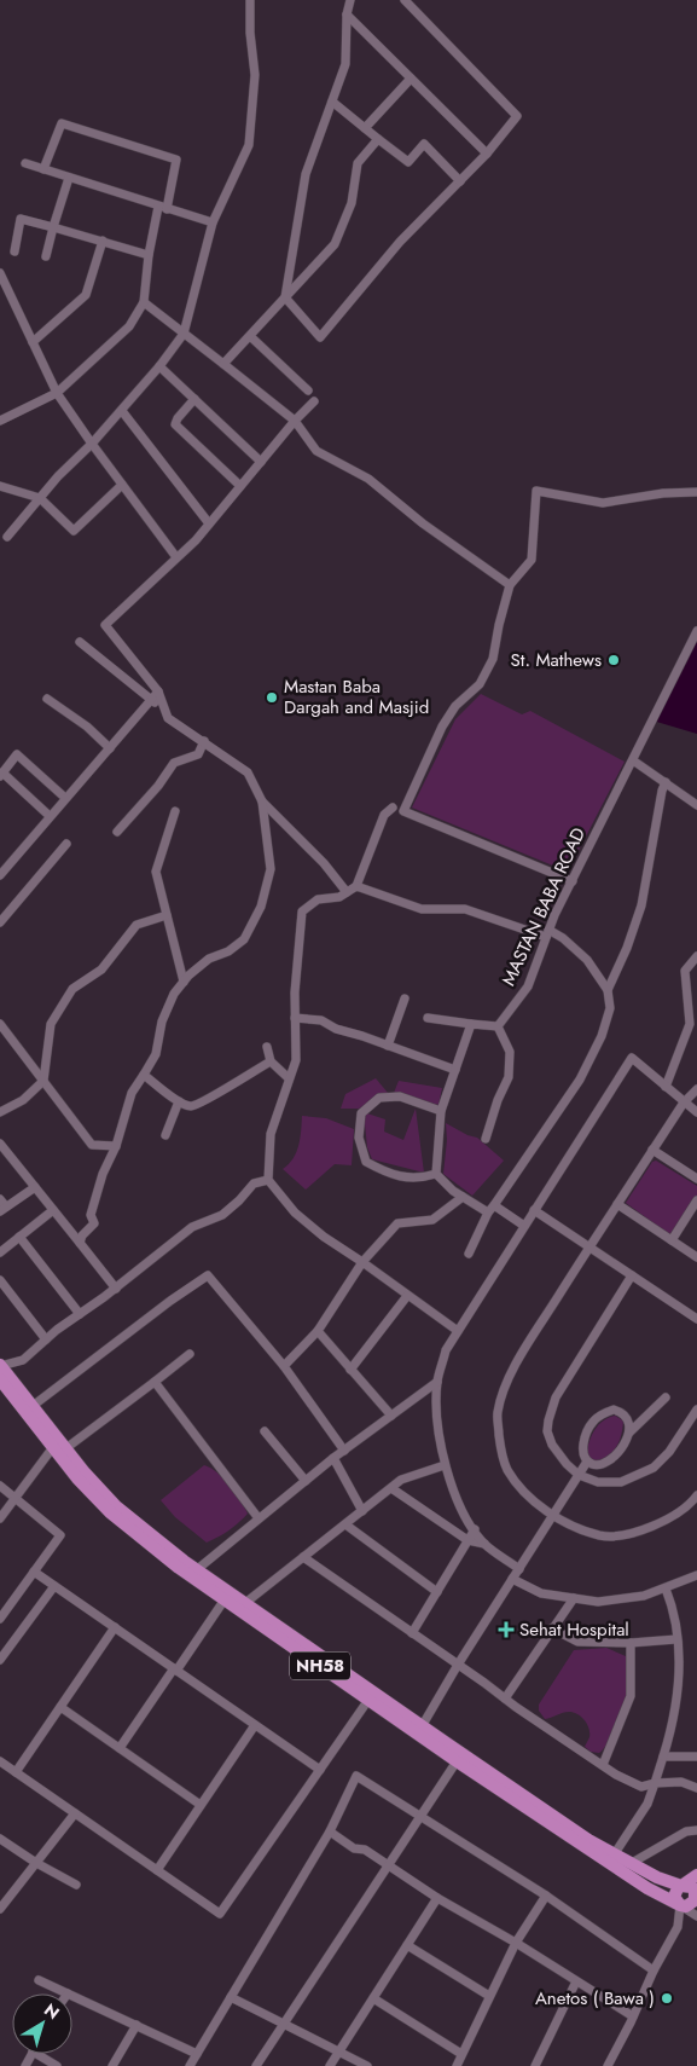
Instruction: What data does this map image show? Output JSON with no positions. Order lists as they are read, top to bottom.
{
  "streets": {
    "highway": ["NH58"],
    "street": ["MASTAN BABA ROAD"]
  },
  "places": {
    "other": ["St. Mathews", "Mastan Baba Dargah and Masjid", "Anetos ( Bawa )"],
    "health": ["Sehat Hospital"]
  },
  "north": "top right"
}
